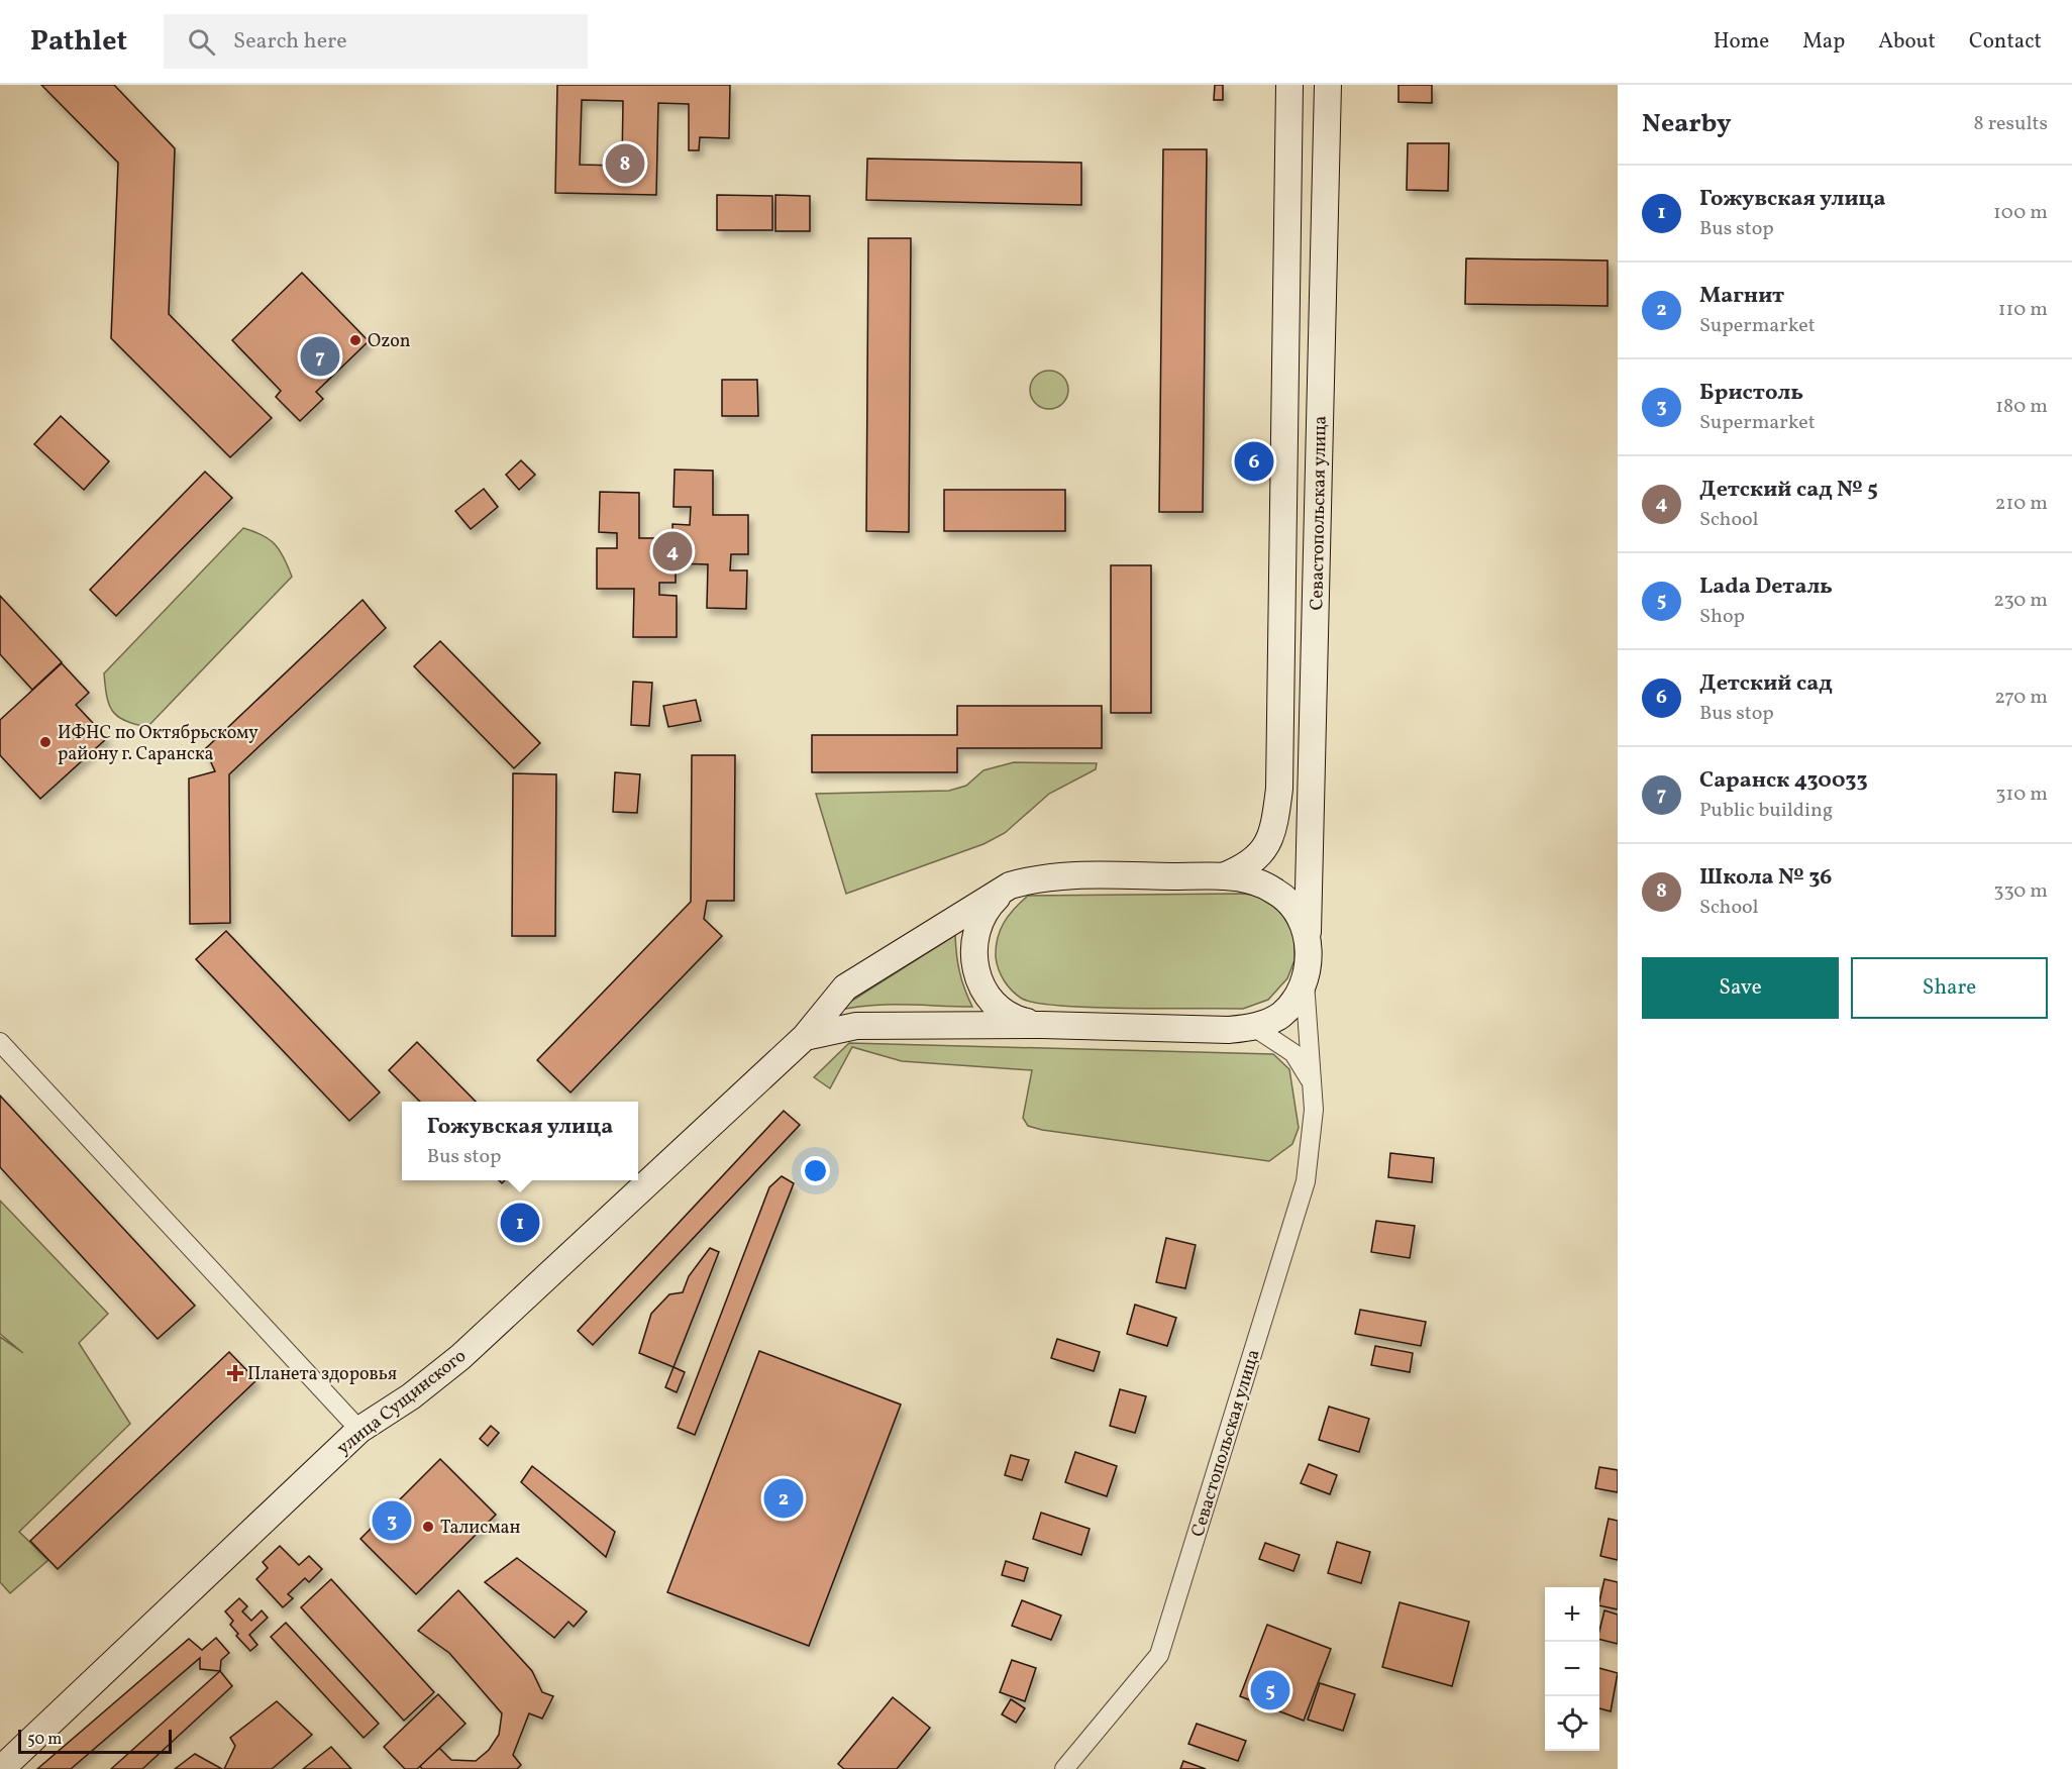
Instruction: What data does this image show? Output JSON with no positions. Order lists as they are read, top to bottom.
{
  "streets": {
    "street": ["Севастопольская улица", "улица Сущинского"]
  },
  "places": {
    "other": ["Ozon", "ИФНС по Октябрьскому району г. Саранска", "Талисман"],
    "health": ["Планета здоровья"]
  },
  "scale_bar": "50 m",
  "page": {
    "header": "Pathlet",
    "search": "Search here",
    "nav": [
      "Home",
      "Map",
      "About",
      "Contact"
    ],
    "heading": ["Nearby", "8 results"],
    "pins": [
      "8",
      "7",
      "6",
      "4",
      "1",
      "2",
      "3",
      "5"
    ],
    "list": [
      {
        "mark": "1",
        "name": "Гожувская улица",
        "note": "Bus stop",
        "value": "100 m"
      },
      {
        "mark": "2",
        "name": "Магнит",
        "note": "Supermarket",
        "value": "110 m"
      },
      {
        "mark": "3",
        "name": "Бристоль",
        "note": "Supermarket",
        "value": "180 m"
      },
      {
        "mark": "4",
        "name": "Детский сад № 5",
        "note": "School",
        "value": "210 m"
      },
      {
        "mark": "5",
        "name": "Lada Dеталь",
        "note": "Shop",
        "value": "230 m"
      },
      {
        "mark": "6",
        "name": "Детский сад",
        "note": "Bus stop",
        "value": "270 m"
      },
      {
        "mark": "7",
        "name": "Саранск 430033",
        "note": "Public building",
        "value": "310 m"
      },
      {
        "mark": "8",
        "name": "Школа № 36",
        "note": "School",
        "value": "330 m"
      }
    ],
    "buttons": ["Save", "Share"],
    "popup": ["Гожувская улица", "Bus stop"],
    "map_buttons": ["+", "−"],
    "scale": "50 m"
  }
}
